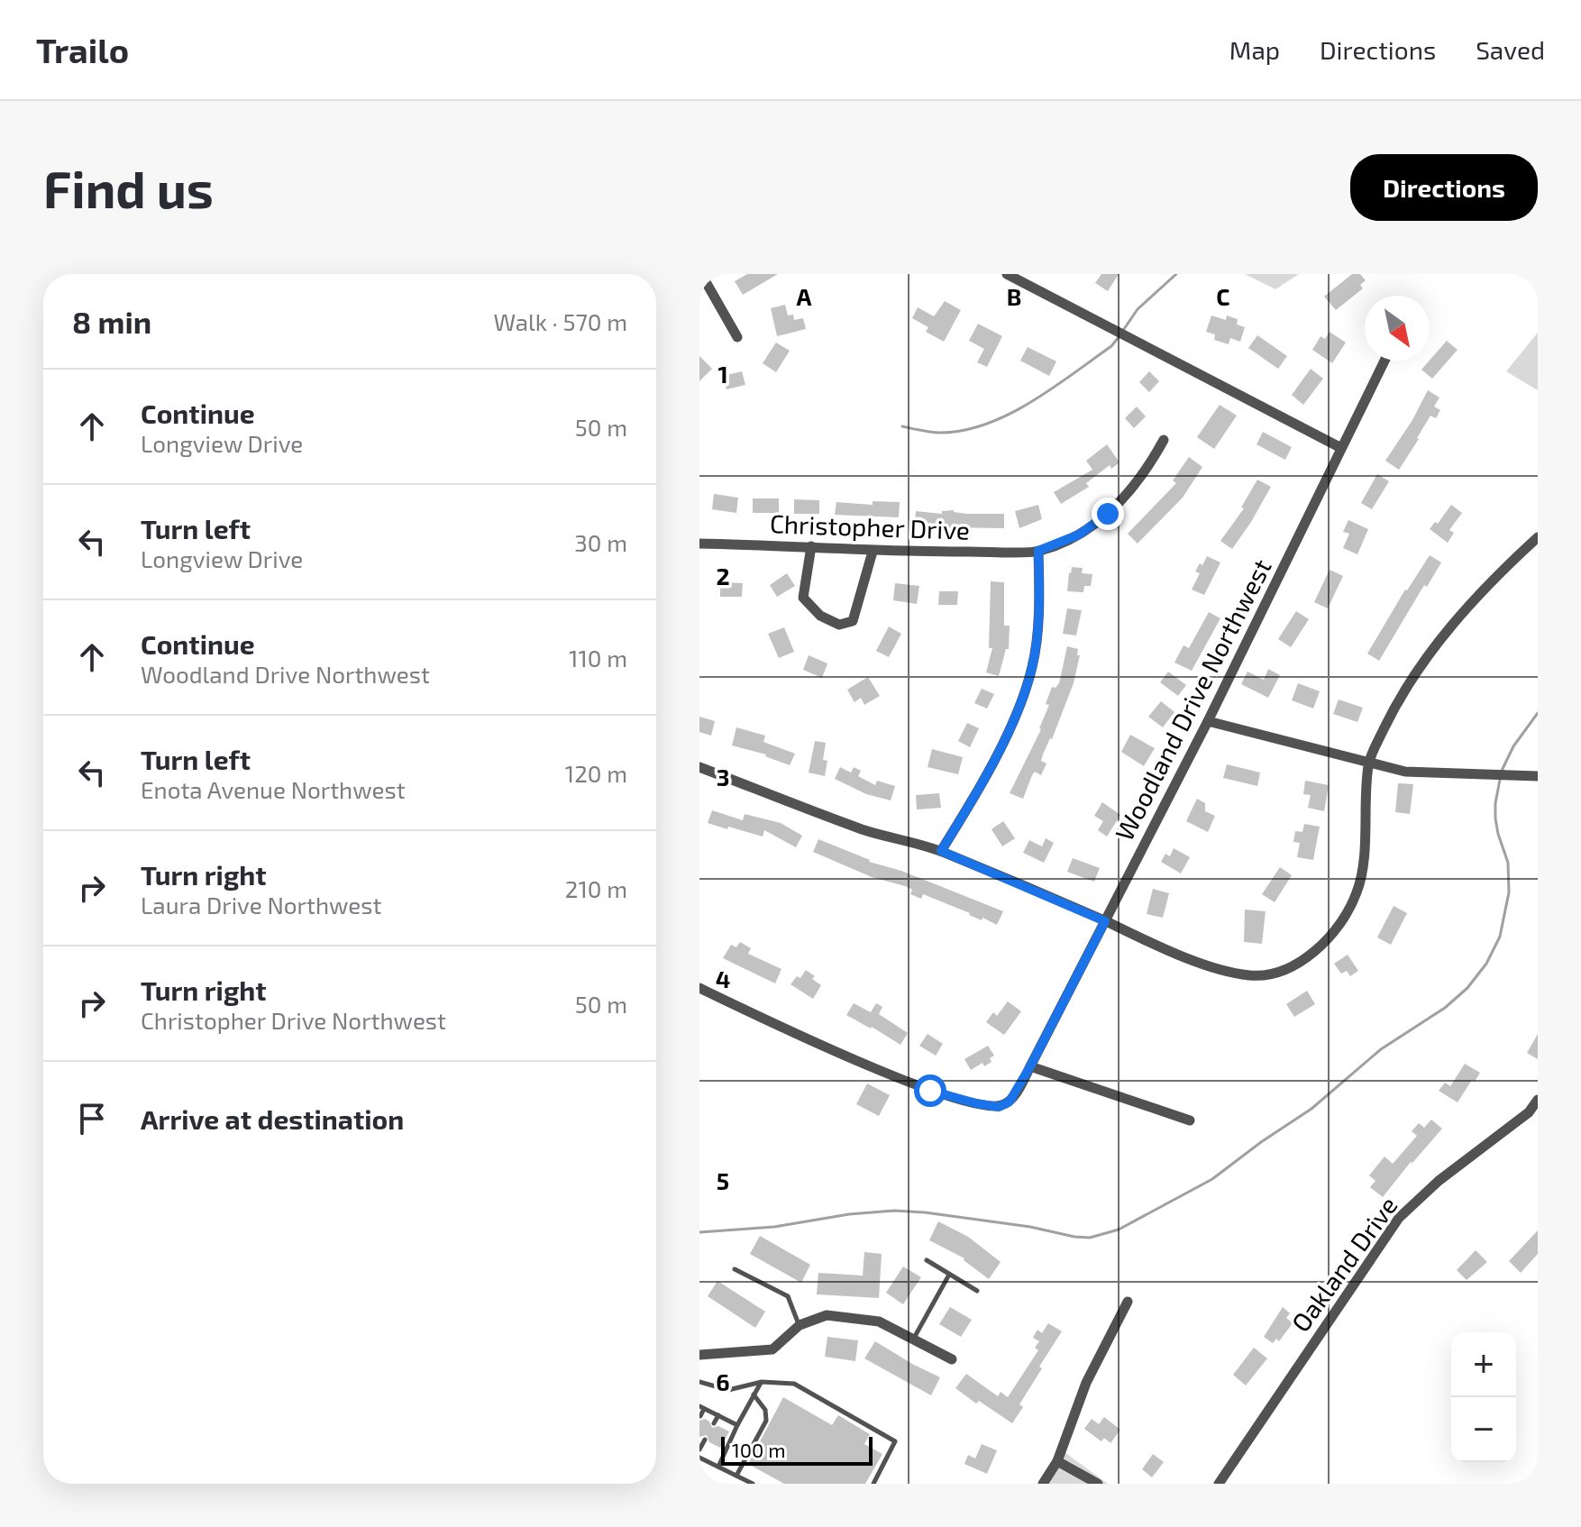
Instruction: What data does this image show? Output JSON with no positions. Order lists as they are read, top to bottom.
{
  "streets": {
    "street": ["Christopher Drive", "Woodland Drive Northwest", "Oakland Drive"]
  },
  "scale_bar": "100 m",
  "north": "bottom right",
  "page": {
    "header": "Trailo",
    "nav": ["Map", "Directions", "Saved"],
    "buttons": "Directions",
    "title": "Find us",
    "heading": ["8 min", "Walk · 570 m"],
    "list": [
      ["Continue", "Longview Drive", "50 m"],
      ["Turn left", "Longview Drive", "30 m"],
      ["Continue", "Woodland Drive Northwest", "110 m"],
      ["Turn left", "Enota Avenue Northwest", "120 m"],
      ["Turn right", "Laura Drive Northwest", "210 m"],
      ["Turn right", "Christopher Drive Northwest", "50 m"],
      "Arrive at destination"
    ],
    "map_buttons": ["+", "−"],
    "scale": "100 m"
  },
  "grid": {
    "columns": ["A", "B", "C"],
    "rows": [
      "1",
      "2",
      "3",
      "4",
      "5",
      "6"
    ]
  }
}
